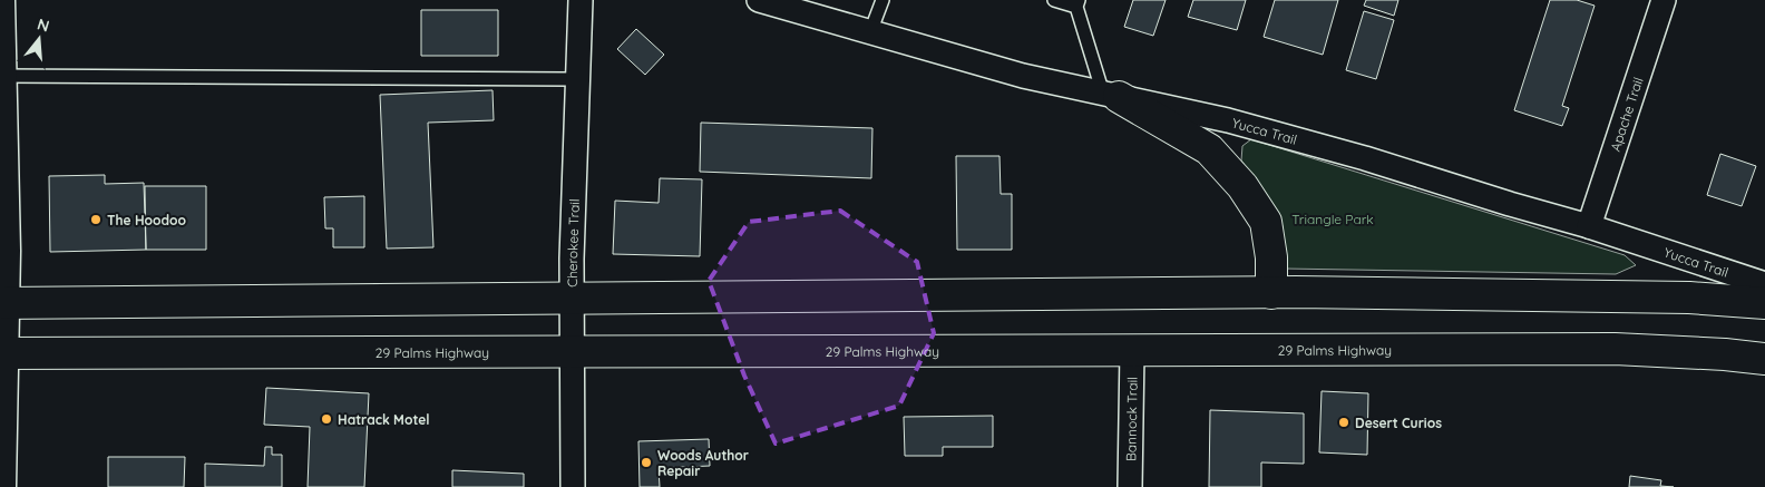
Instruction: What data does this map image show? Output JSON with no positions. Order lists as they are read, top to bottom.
{
  "streets": {
    "main road": ["29 Palms Highway"],
    "street": [
      "Apache Trail",
      "Yucca Trail",
      "Cherokee Trail",
      "Bannock Trail"
    ]
  },
  "crossings": [
    ["Apache Trail", "Yucca Trail"],
    ["Cherokee Trail", "29 Palms Highway"],
    ["29 Palms Highway", "Bannock Trail"]
  ],
  "parks": ["Triangle Park"],
  "places": [
    "The Hoodoo",
    "Hatrack Motel",
    "Desert Curios",
    "Woods Author Repair"
  ],
  "north": "top"
}
